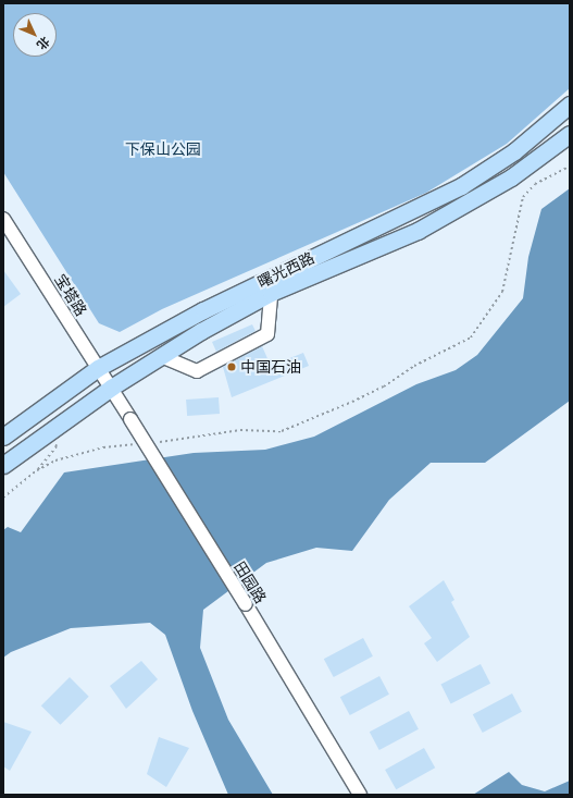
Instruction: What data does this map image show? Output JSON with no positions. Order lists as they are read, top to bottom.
{
  "streets": {
    "main road": ["曙光西路"],
    "street": ["宝塔路", "田园路"]
  },
  "crossings": [
    ["曙光西路", "宝塔路"],
    ["曙光西路", "田园路"],
    ["宝塔路", "田园路"]
  ],
  "parks": ["下保山公园"],
  "places": ["中国石油"],
  "north": "bottom right"
}
